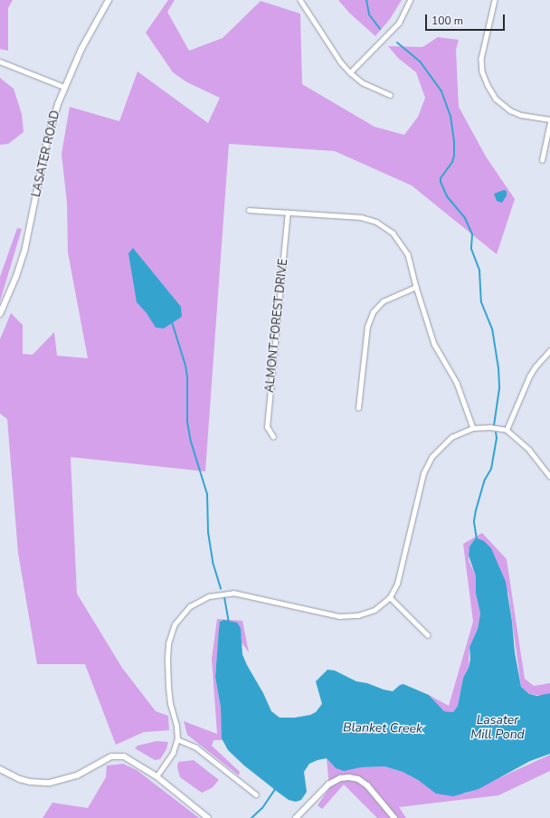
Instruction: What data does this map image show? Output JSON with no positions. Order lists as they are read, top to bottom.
{
  "streets": {
    "street": ["LASATER ROAD", "ALMONT FOREST DRIVE"]
  },
  "water": ["Lasater Mill Pond", "Blanket Creek"],
  "scale_bar": "100 m"
}
